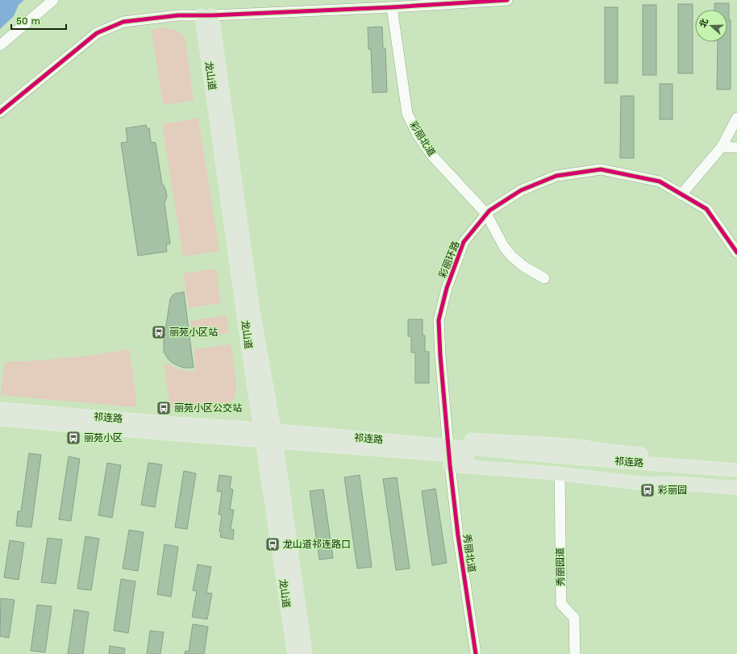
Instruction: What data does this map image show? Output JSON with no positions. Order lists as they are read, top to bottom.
{
  "streets": {
    "main road": ["龙山道", "祁连路"],
    "street": [
      "彩丽北道",
      "彩丽环路",
      "秀丽北道",
      "秀丽园道"
    ]
  },
  "crossings": [
    ["龙山道", "祁连路"],
    ["彩丽北道", "彩丽环路"],
    ["彩丽环路", "祁连路"],
    ["彩丽环路", "秀丽北道"],
    ["祁连路", "秀丽北道"]
  ],
  "places": {
    "bus stop": [
      "丽苑小区站",
      "丽苑小区公交站",
      "丽苑小区",
      "彩丽园",
      "龙山道祁连路口"
    ]
  },
  "scale_bar": "50 m",
  "north": "left"
}
